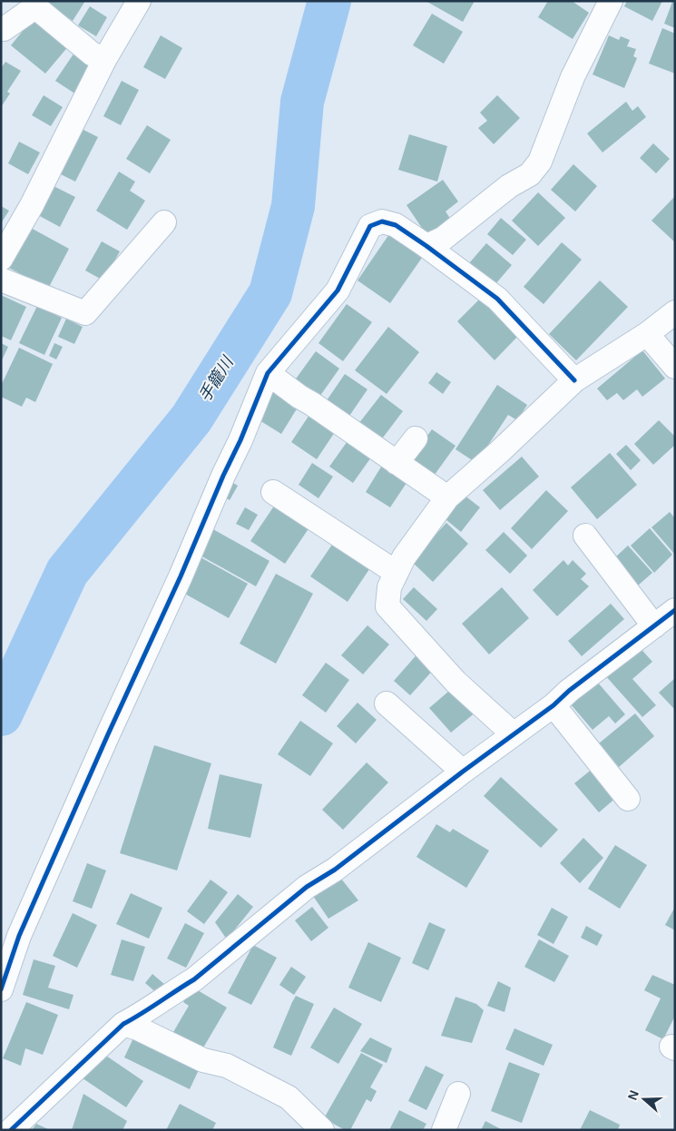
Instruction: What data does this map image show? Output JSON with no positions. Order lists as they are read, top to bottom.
{
  "water": ["手籠川"],
  "north": "left"
}
